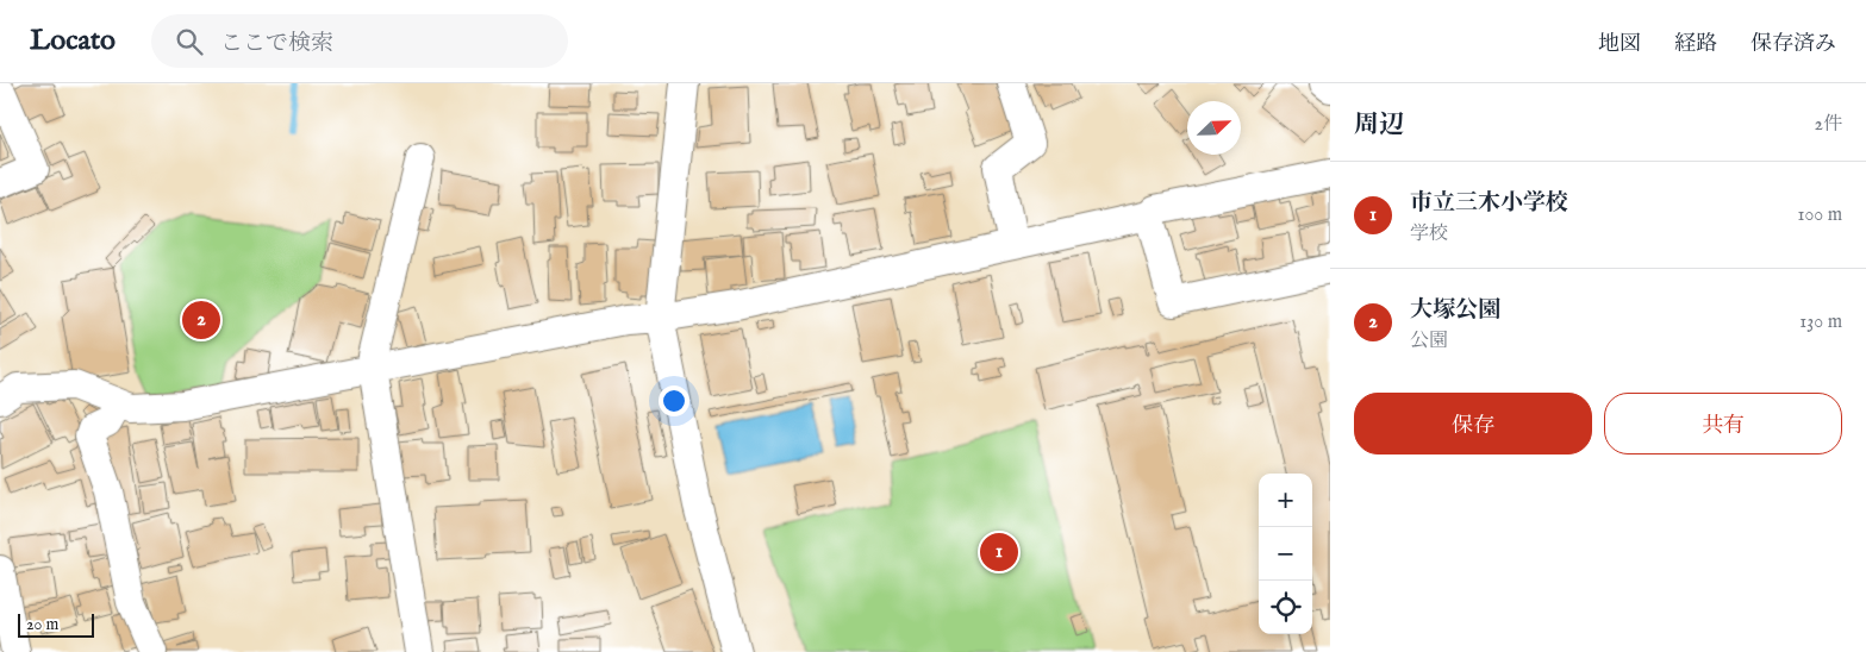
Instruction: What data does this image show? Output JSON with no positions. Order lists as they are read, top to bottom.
{
  "scale_bar": "20 m",
  "north": "top right",
  "page": {
    "header": "Locato",
    "search": "ここで検索",
    "nav": ["地図", "経路", "保存済み"],
    "heading": ["周辺", "2件"],
    "list": [
      {
        "mark": "1",
        "name": "市立三木小学校",
        "note": "学校",
        "value": "100 m"
      },
      {
        "mark": "2",
        "name": "大塚公園",
        "note": "公園",
        "value": "130 m"
      }
    ],
    "pins": ["2", "1"],
    "buttons": ["保存", "共有"],
    "map_buttons": ["+", "−"],
    "scale": "20 m"
  }
}
